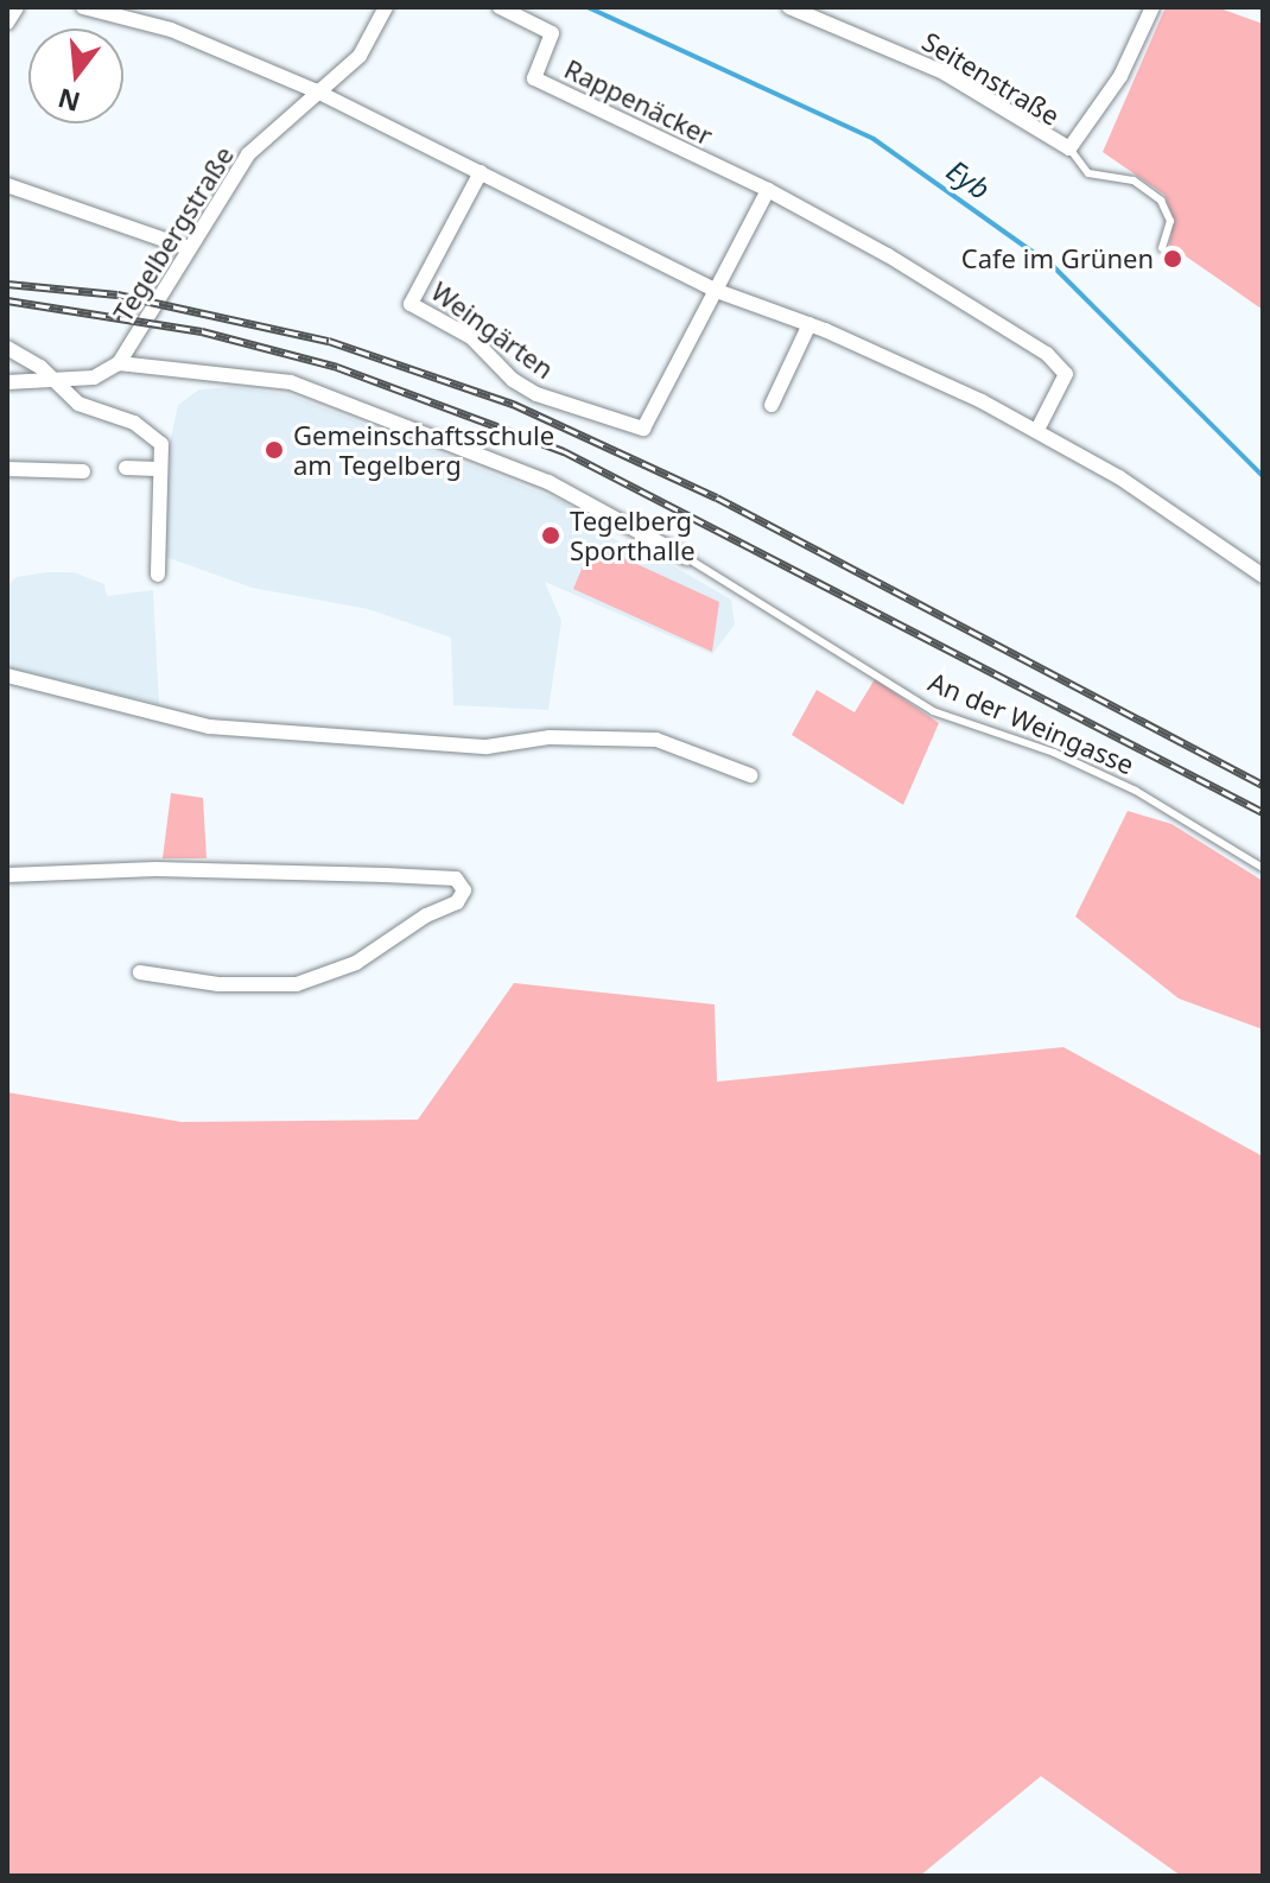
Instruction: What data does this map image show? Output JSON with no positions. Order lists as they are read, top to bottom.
{
  "streets": {
    "street": [
      "Seitenstraße",
      "Rappenäcker",
      "Tegelbergstraße",
      "Weingärten"
    ],
    "lane": ["An der Weingasse"]
  },
  "water": ["Eyb"],
  "places": ["Cafe im Grünen", "Gemeinschaftsschule am Tegelberg", "Tegelberg Sporthalle"],
  "north": "bottom"
}
